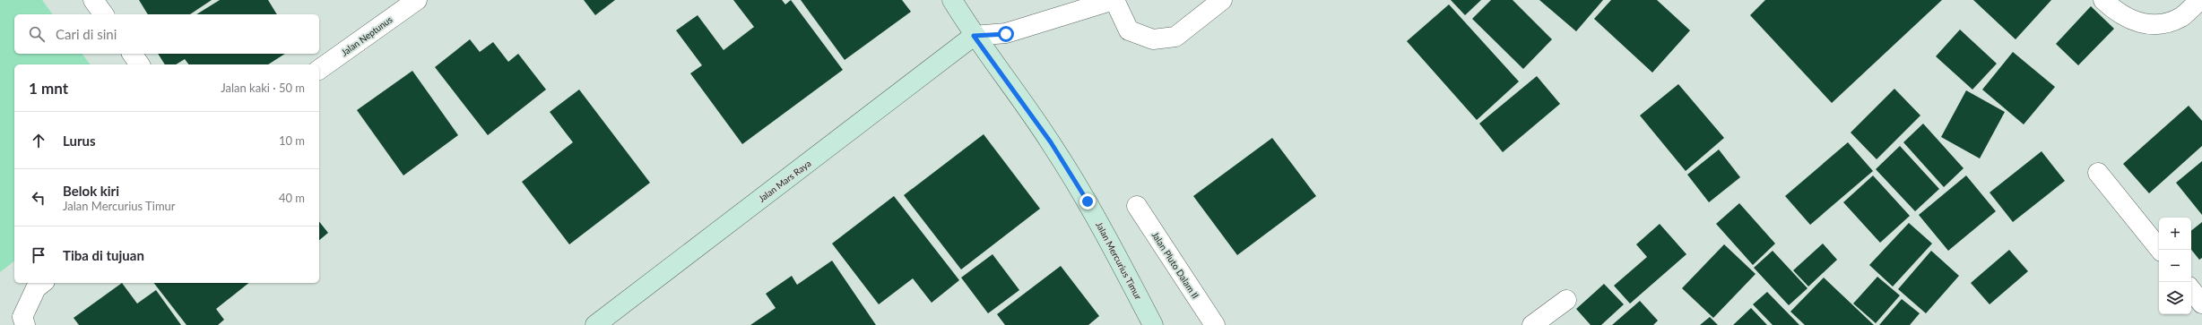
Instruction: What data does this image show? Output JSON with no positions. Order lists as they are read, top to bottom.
{
  "streets": {
    "street": [
      "Jalan Neptunus",
      "Jalan Mars Raya",
      "Jalan Mercurius Timur",
      "Jalan Pluto Dalam II"
    ]
  },
  "crossings": [
    ["Jalan Mars Raya", "Jalan Mercurius Timur"]
  ],
  "page": {
    "search": "Cari di sini",
    "heading": ["1 mnt", "Jalan kaki · 50 m"],
    "list": [
      ["Lurus", "10 m"],
      ["Belok kiri", "Jalan Mercurius Timur", "40 m"],
      "Tiba di tujuan"
    ],
    "map_buttons": ["+", "−"]
  }
}
